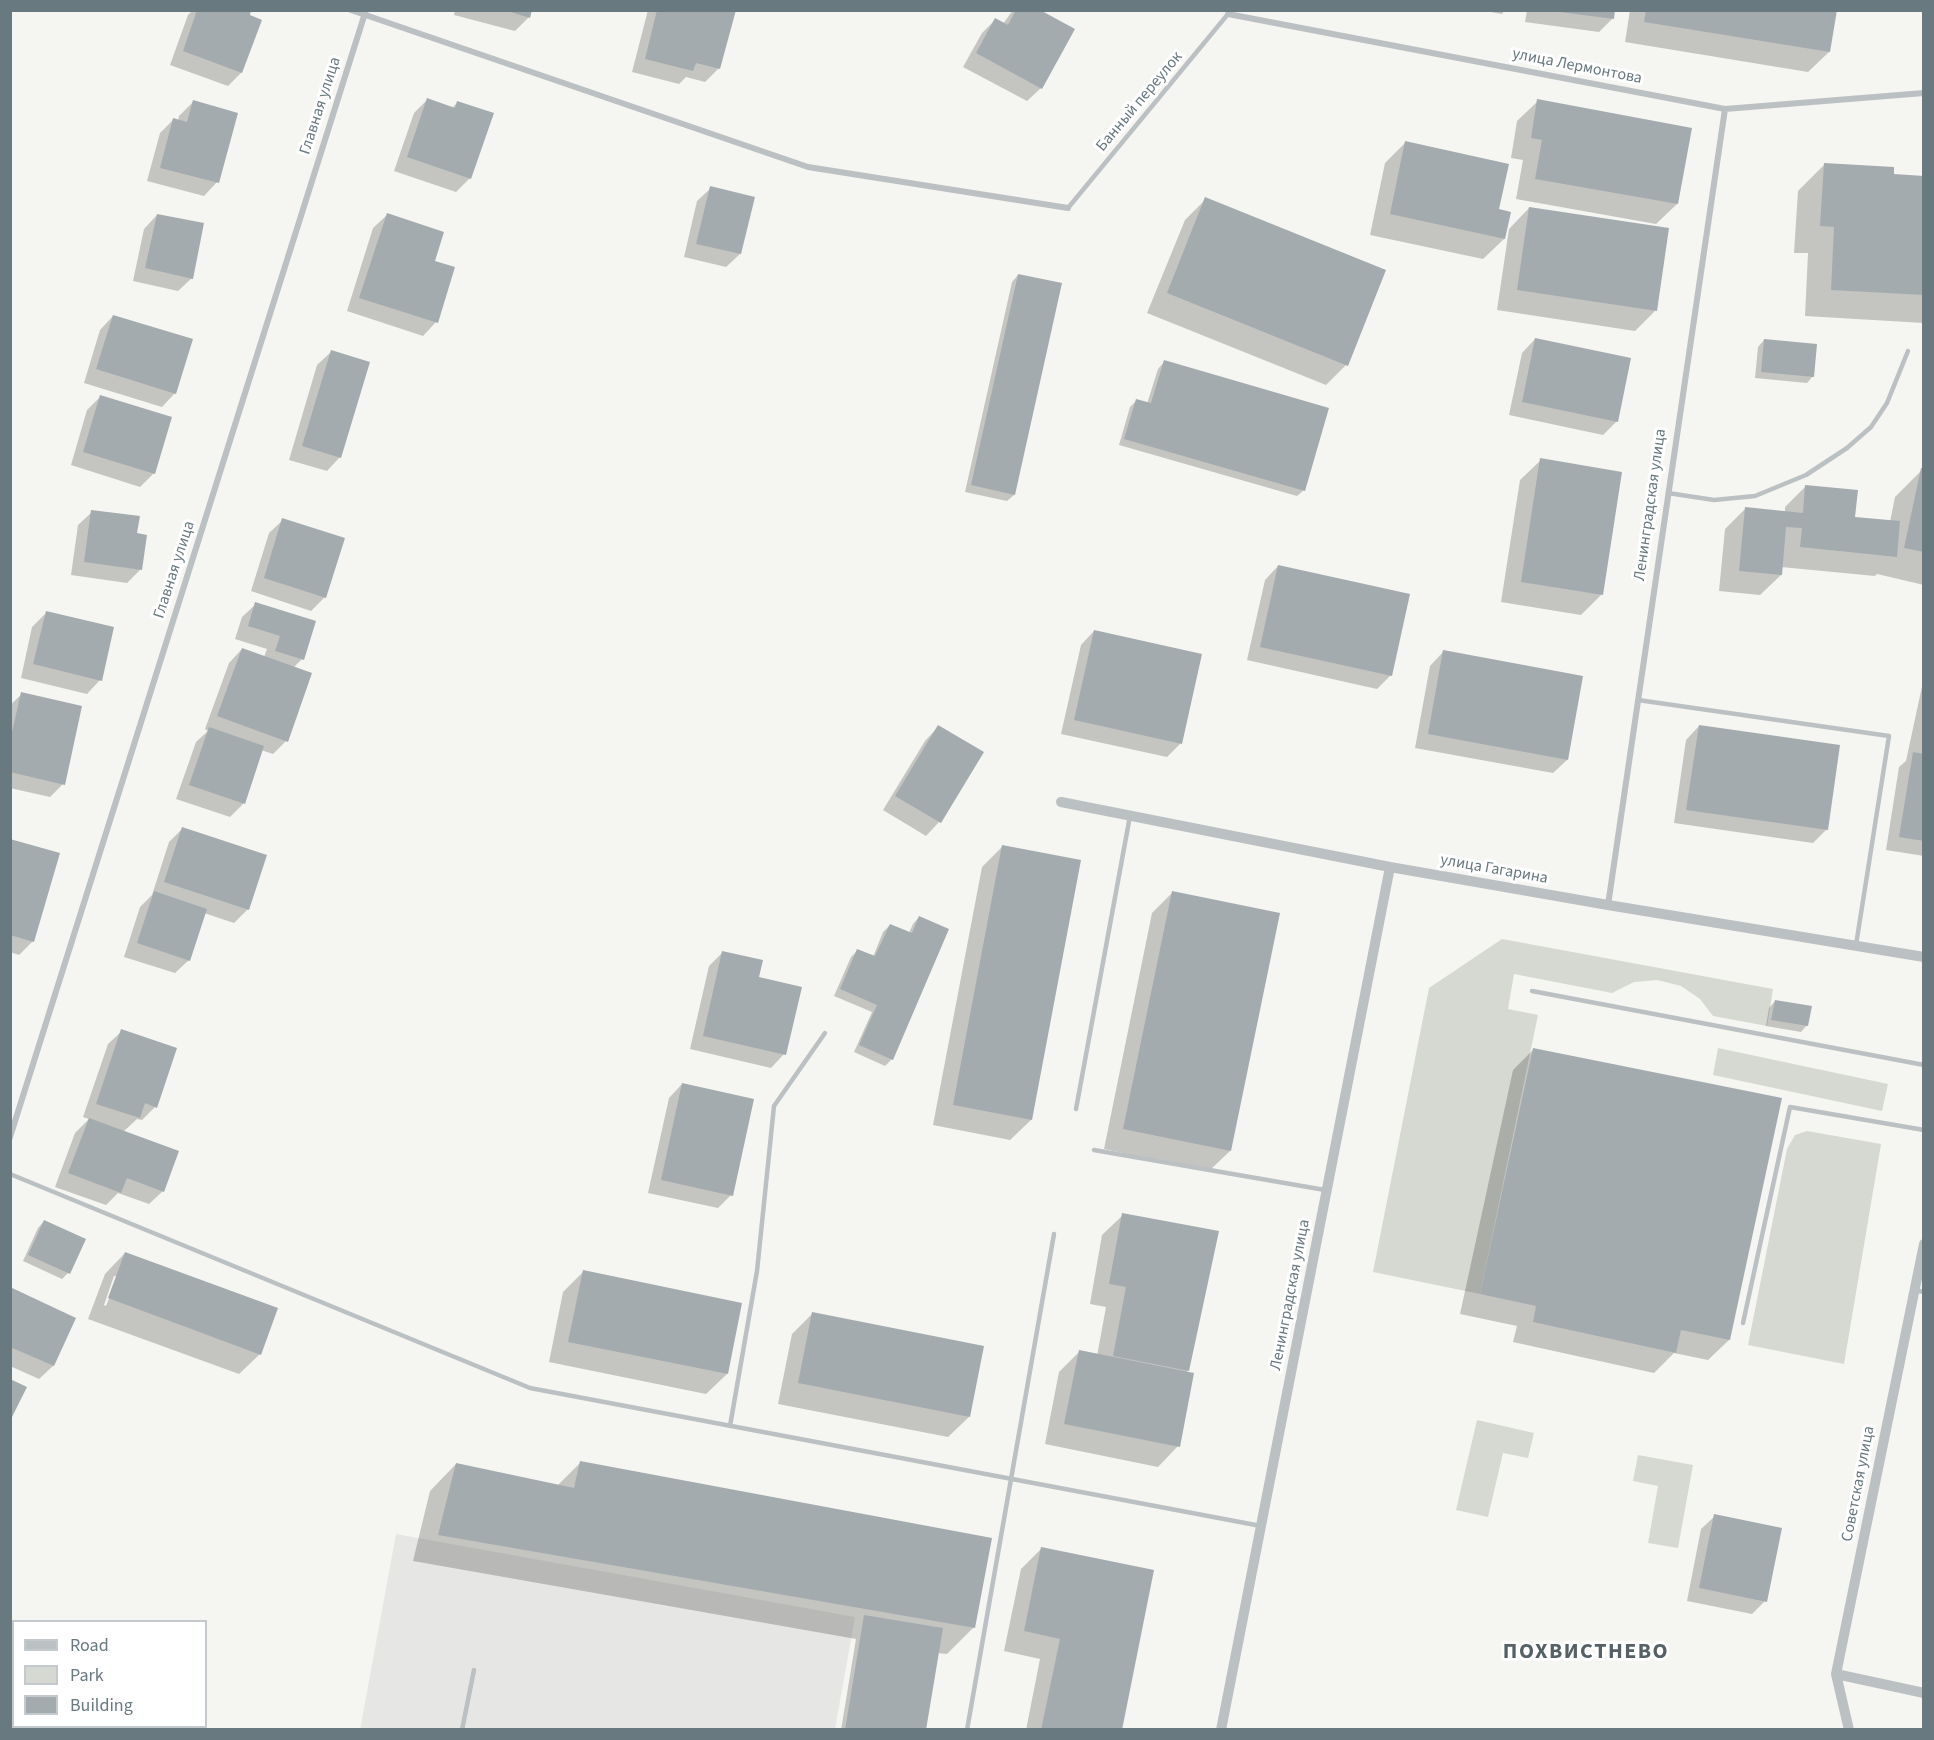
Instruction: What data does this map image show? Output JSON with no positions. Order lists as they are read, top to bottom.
{
  "streets": {
    "street": [
      "улица Лермонтова",
      "Главная улица",
      "Ленинградская улица",
      "улица Гагарина",
      "Советская улица"
    ],
    "lane": ["Банный переулок"]
  },
  "crossings": [
    ["улица Лермонтова", "Банный переулок"],
    ["улица Лермонтова", "Ленинградская улица"],
    ["Ленинградская улица", "улица Гагарина"]
  ],
  "districts": ["ПОХВИСТНЕВО"],
  "legend": ["Road", "Park", "Building"]
}
